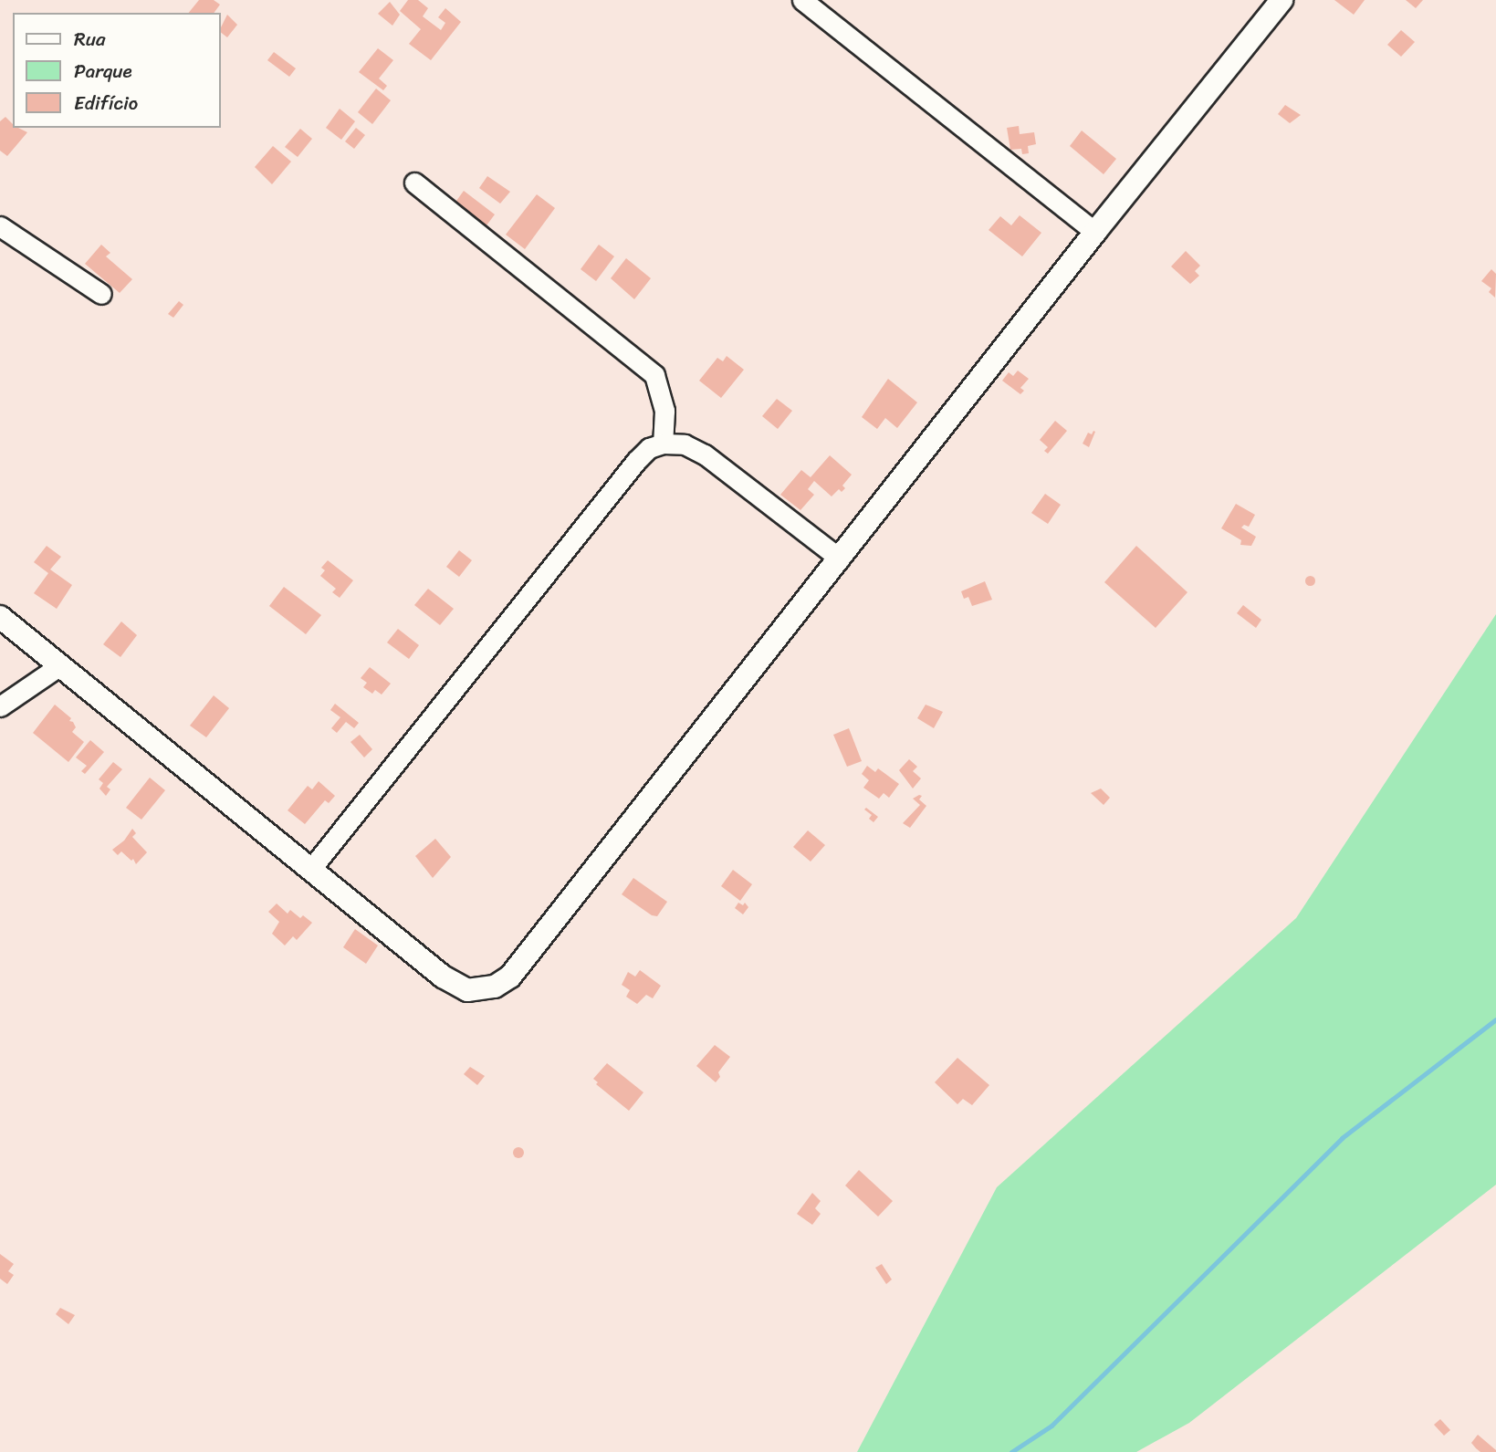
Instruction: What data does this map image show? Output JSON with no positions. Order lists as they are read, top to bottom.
{
  "legend": ["Rua", "Parque", "Edifício"]
}
